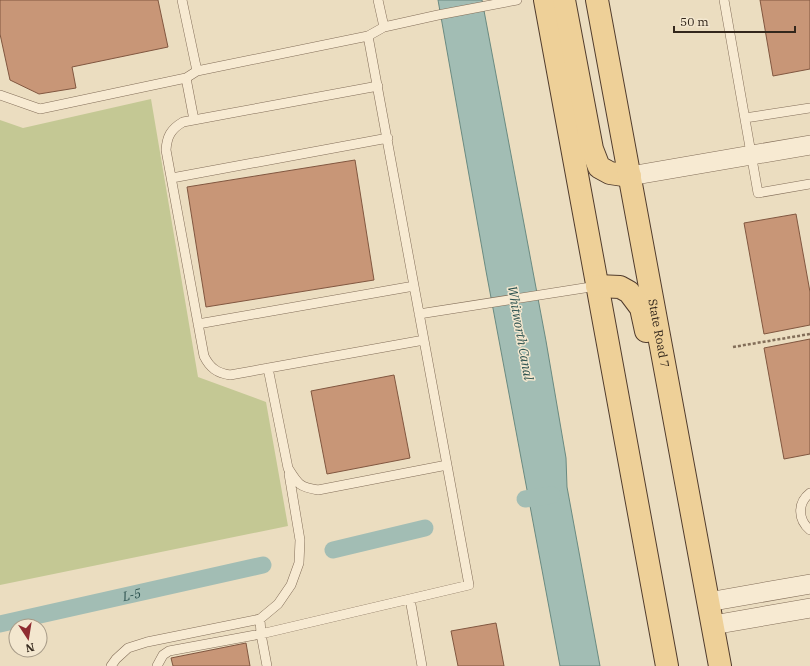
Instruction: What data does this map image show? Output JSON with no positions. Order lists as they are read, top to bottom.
{
  "streets": {
    "main road": ["State Road 7"]
  },
  "water": ["Whitworth Canal", "L-5"],
  "scale_bar": "50 m",
  "north": "bottom"
}
